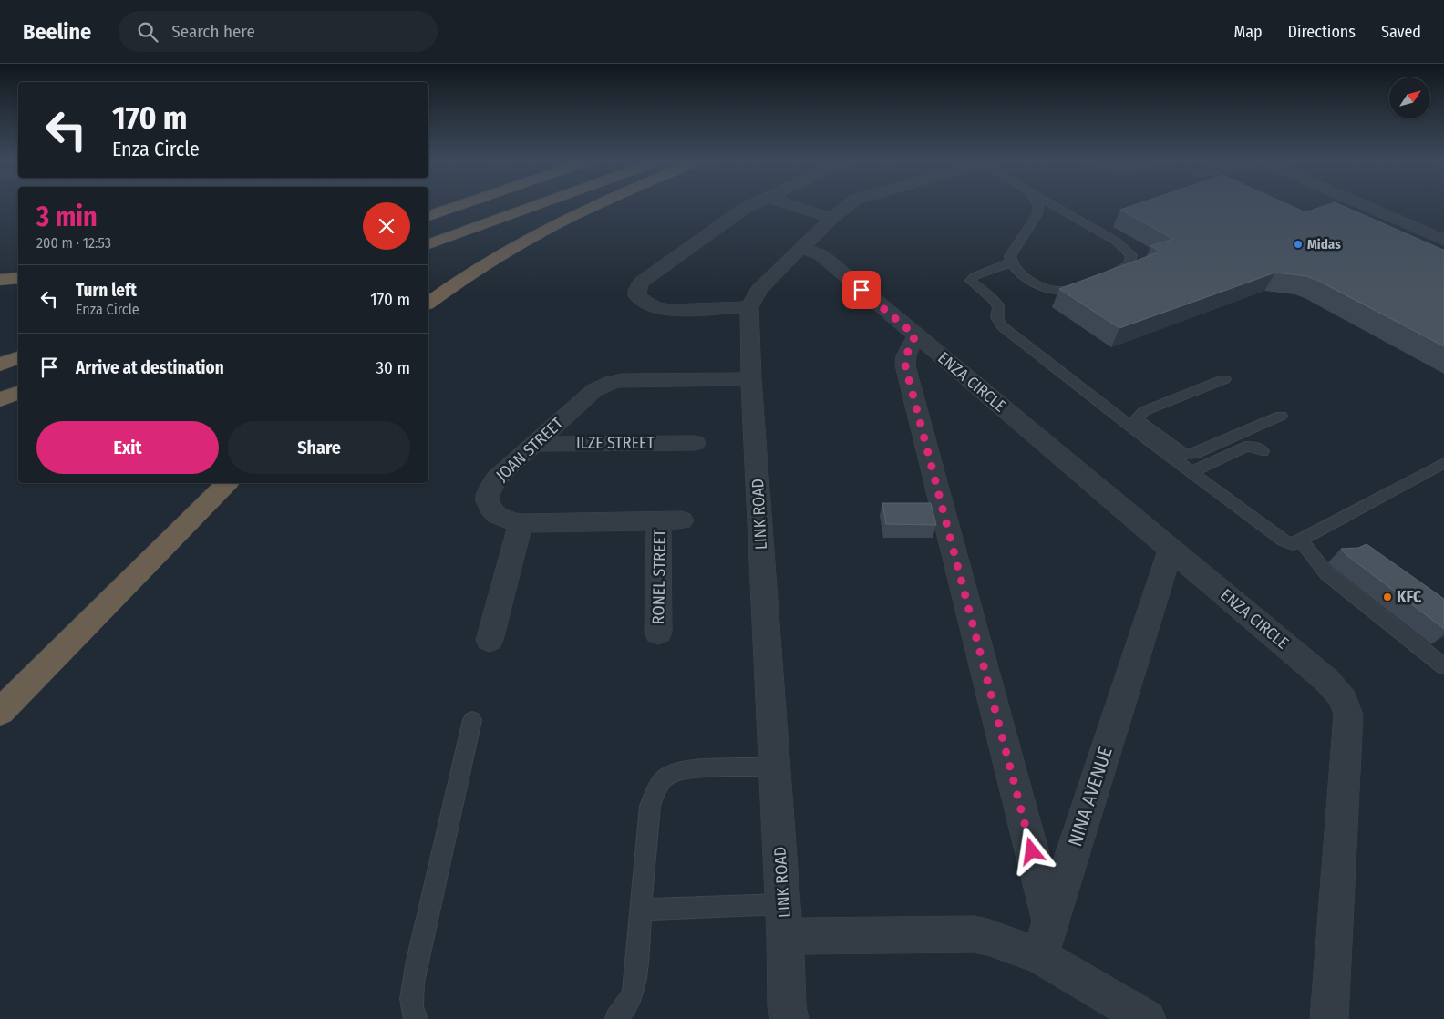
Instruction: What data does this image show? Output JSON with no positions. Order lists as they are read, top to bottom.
{
  "streets": {
    "street": [
      "ENZA CIRCLE",
      "ILZE STREET",
      "JOAN STREET",
      "LINK ROAD",
      "RONEL STREET",
      "NINA AVENUE"
    ]
  },
  "crossings": [
    ["ENZA CIRCLE", "NINA AVENUE"],
    ["ILZE STREET", "JOAN STREET"],
    ["JOAN STREET", "LINK ROAD"],
    ["JOAN STREET", "RONEL STREET"]
  ],
  "places": ["Midas", "KFC"],
  "north": "top right",
  "page": {
    "header": "Beeline",
    "search": "Search here",
    "nav": ["Map", "Directions", "Saved"],
    "turn": ["170 m", "Enza Circle"],
    "heading": ["3 min", "200 m · 12:53"],
    "list": [
      {
        "name": "Turn left",
        "note": "Enza Circle",
        "value": "170 m"
      },
      {
        "name": "Arrive at destination",
        "value": "30 m"
      }
    ],
    "buttons": ["Exit", "Share"]
  }
}
